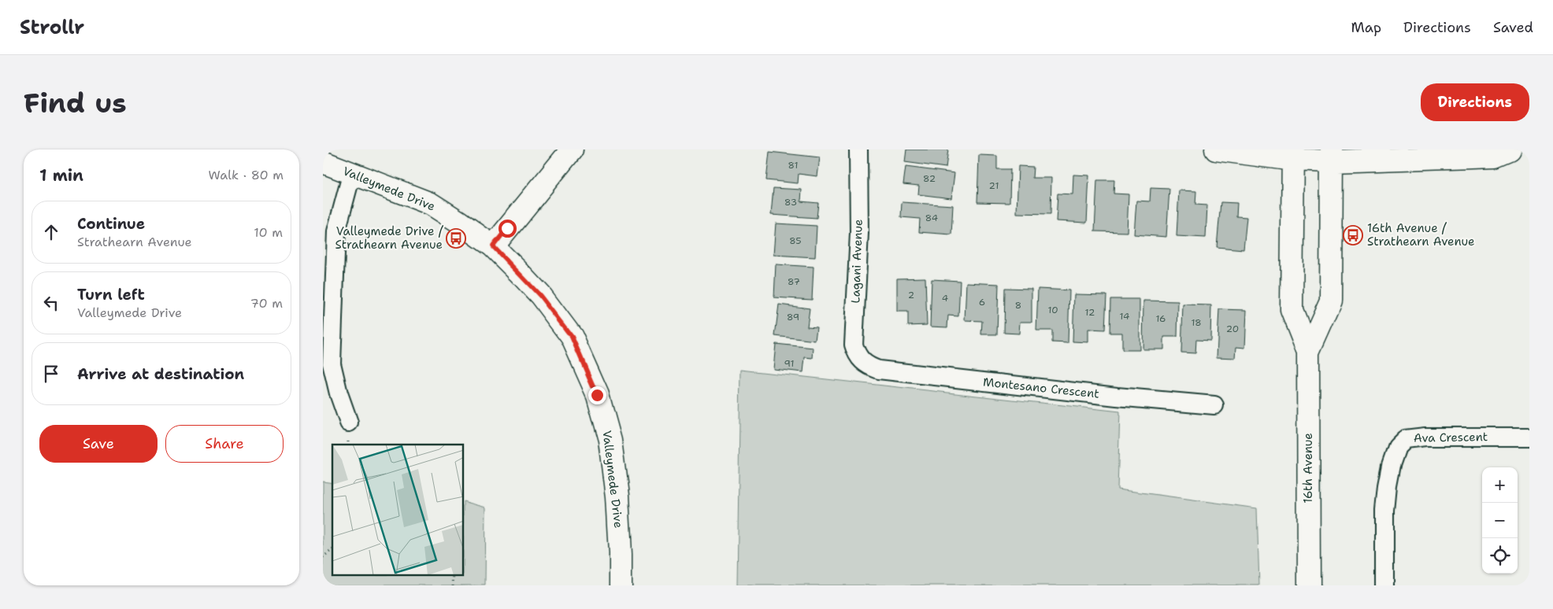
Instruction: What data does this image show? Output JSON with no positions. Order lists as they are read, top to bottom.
{
  "streets": {
    "street": [
      "Valleymede Drive",
      "Lagani Avenue",
      "Montesano Crescent",
      "Ava Crescent",
      "16th Avenue"
    ]
  },
  "crossings": [
    ["Lagani Avenue", "Montesano Crescent"]
  ],
  "places": {
    "bus stop": ["16th Avenue / Strathearn Avenue", "Valleymede Drive / Strathearn Avenue"]
  },
  "house_numbers": [
    "81",
    "82",
    "21",
    "83",
    "84",
    "85",
    "87",
    "2",
    "4",
    "6",
    "8",
    "10",
    "12",
    "14",
    "89",
    "16",
    "18",
    "20",
    "91"
  ],
  "page": {
    "header": "Strollr",
    "nav": ["Map", "Directions", "Saved"],
    "buttons": [
      "Directions",
      ["Save", "Share"]
    ],
    "title": "Find us",
    "heading": ["1 min", "Walk · 80 m"],
    "list": [
      ["Continue", "Strathearn Avenue", "10 m"],
      ["Turn left", "Valleymede Drive", "70 m"],
      "Arrive at destination"
    ],
    "map_buttons": ["+", "−"]
  }
}
